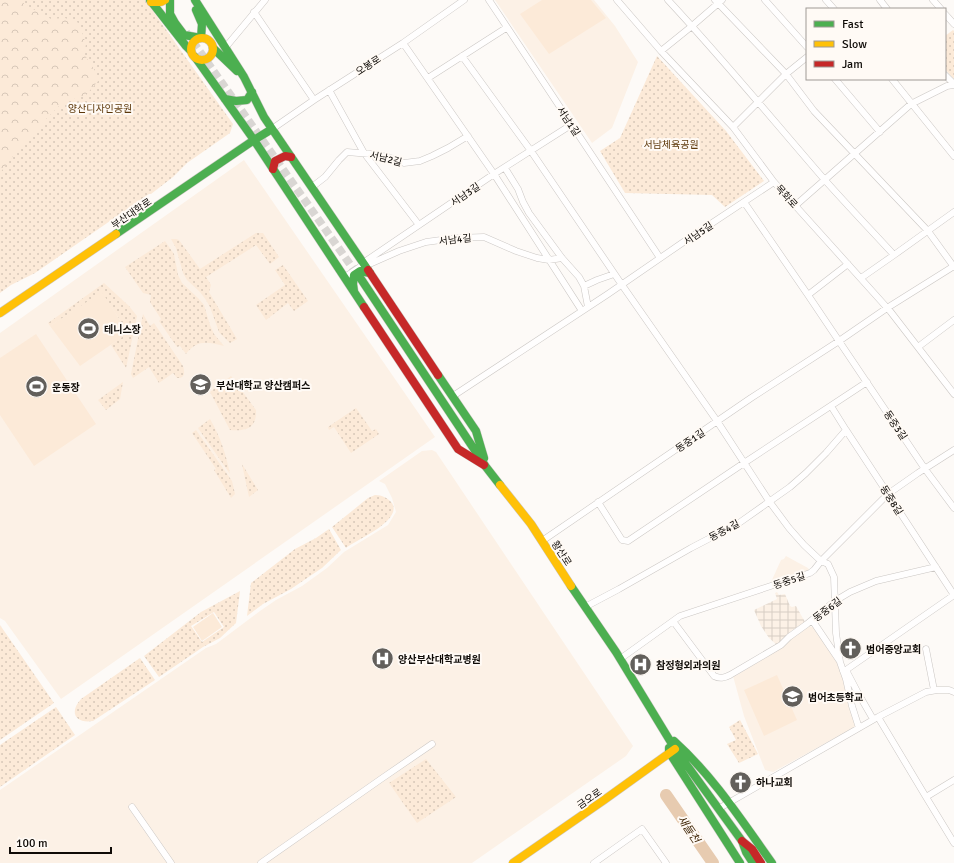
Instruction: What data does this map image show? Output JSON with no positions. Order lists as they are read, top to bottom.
{
  "streets": {
    "main road": ["부산대학로", "황산로", "금오로"],
    "street": [
      "오봉로",
      "서남1길",
      "서남2길",
      "서남3길",
      "목화로",
      "서남5길",
      "서남4길",
      "동중3길",
      "동중1길",
      "동중8길",
      "동중4길",
      "동중5길",
      "동중6길"
    ]
  },
  "crossings": [
    ["오봉로", "부산대학로"],
    ["서남1길", "서남3길"],
    ["서남1길", "서남5길"],
    ["서남3길", "서남4길"],
    ["목화로", "서남5길"],
    ["목화로", "동중1길"],
    ["동중3길", "동중1길"],
    ["동중3길", "동중5길"],
    ["동중1길", "황산로"],
    ["동중8길", "동중4길"],
    ["동중8길", "동중5길"],
    ["동중8길", "동중6길"],
    ["동중4길", "황산로"],
    ["황산로", "동중5길"],
    ["황산로", "금오로"],
    ["동중5길", "동중6길"]
  ],
  "water": ["새들천"],
  "parks": ["양산디자인공원", "서남체육공원"],
  "places": {
    "sports": ["테니스장", "운동장"],
    "school or university": ["부산대학교 양산캠퍼스", "범어초등학교"],
    "church": ["범어중앙교회", "하나교회"],
    "hospital": ["양산부산대학교병원", "참정형외과의원"]
  },
  "legend": ["Fast", "Slow", "Jam"],
  "scale_bar": "100 m"
}
